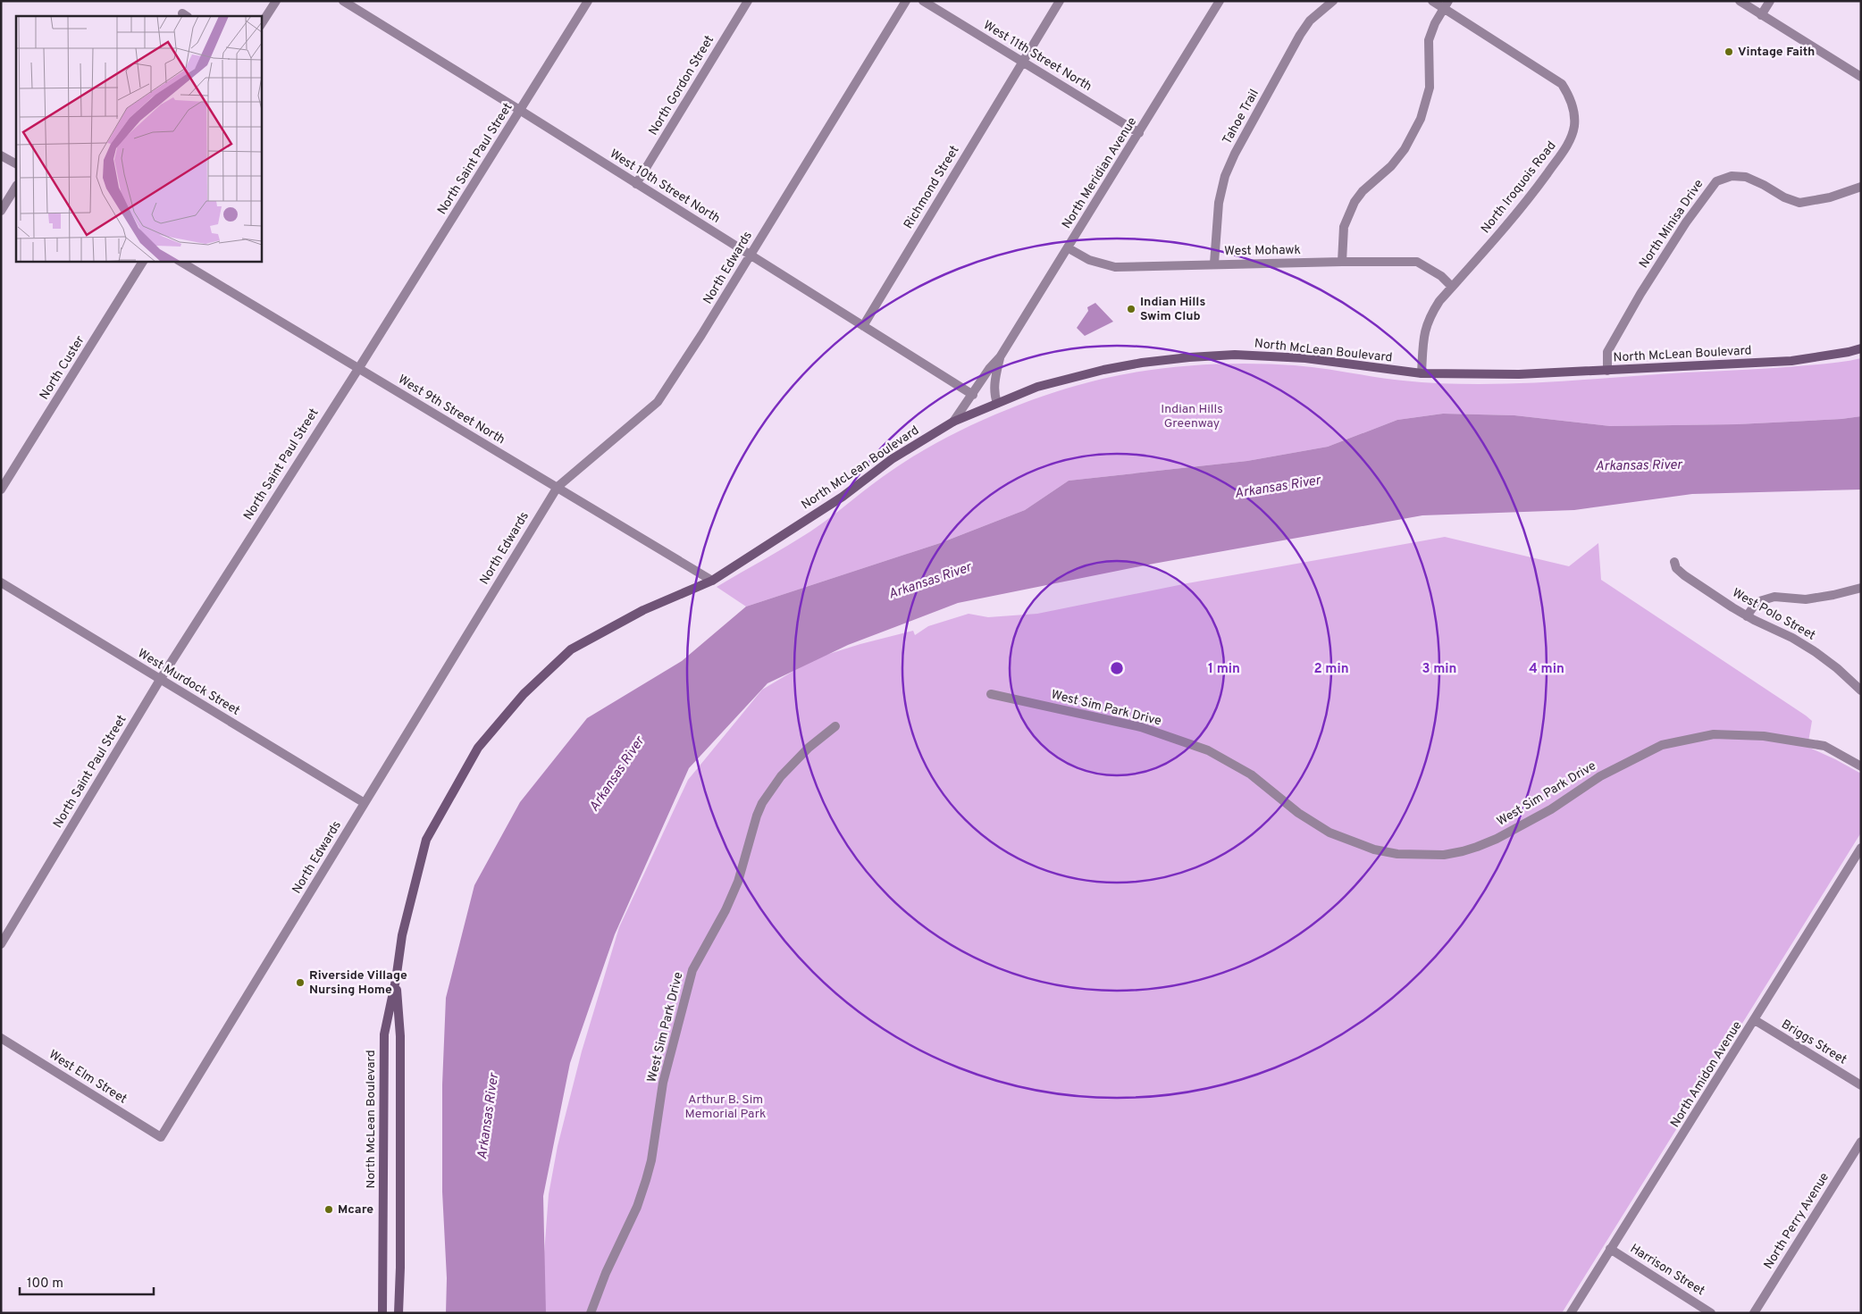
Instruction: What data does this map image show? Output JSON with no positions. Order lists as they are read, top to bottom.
{
  "streets": {
    "main road": ["North McLean Boulevard"],
    "street": [
      "West 11th Street North",
      "North Gordon Street",
      "Tahoe Trail",
      "North Saint Paul Street",
      "North Meridian Avenue",
      "West 10th Street North",
      "Richmond Street",
      "North Iroquois Road",
      "North Minisa Drive",
      "West Mohawk",
      "North Edwards",
      "North Custer",
      "West 9th Street North",
      "West Polo Street",
      "West Murdock Street",
      "West Sim Park Drive",
      "Briggs Street",
      "North Amidon Avenue",
      "West Elm Street",
      "North Perry Avenue",
      "Harrison Street"
    ]
  },
  "crossings": [
    ["West 11th Street North", "North Meridian Avenue"],
    ["West 11th Street North", "Richmond Street"],
    ["North Gordon Street", "West 10th Street North"],
    ["Tahoe Trail", "West Mohawk"],
    ["North Saint Paul Street", "West 10th Street North"],
    ["North Saint Paul Street", "West 9th Street North"],
    ["North Saint Paul Street", "West Murdock Street"],
    ["North Meridian Avenue", "West 10th Street North"],
    ["North Meridian Avenue", "West Mohawk"],
    ["North Meridian Avenue", "North McLean Boulevard"],
    ["West 10th Street North", "Richmond Street"],
    ["West 10th Street North", "North Edwards"],
    ["North Iroquois Road", "West Mohawk"],
    ["North Iroquois Road", "North McLean Boulevard"],
    ["North Minisa Drive", "North McLean Boulevard"],
    ["North Edwards", "West 9th Street North"],
    ["North Edwards", "West Murdock Street"],
    ["North Edwards", "West Elm Street"],
    ["North McLean Boulevard", "West 9th Street North"],
    ["Briggs Street", "North Amidon Avenue"],
    ["North Amidon Avenue", "Harrison Street"]
  ],
  "water": ["Arkansas River"],
  "parks": ["Indian Hills Greenway", "Arthur B. Sim Memorial Park"],
  "places": [
    "Vintage Faith",
    "Indian Hills Swim Club",
    "Riverside Village Nursing Home",
    "Mcare"
  ],
  "scale_bar": "100 m",
  "rings": [
    "1 min",
    "2 min",
    "3 min",
    "4 min"
  ]
}
